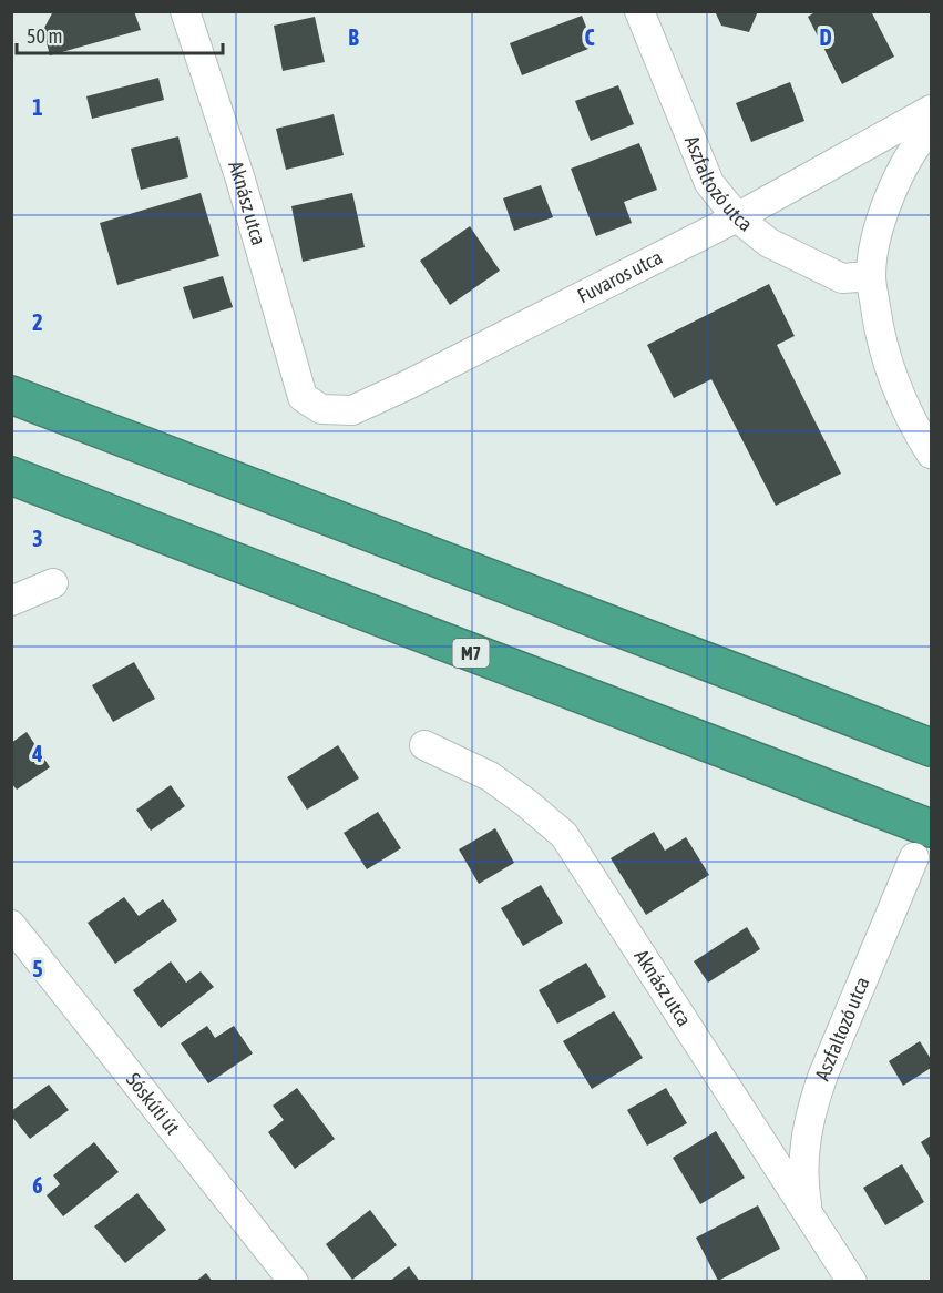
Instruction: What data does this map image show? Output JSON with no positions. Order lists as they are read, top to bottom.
{
  "streets": {
    "highway": ["M7"],
    "street": [
      "Aszfaltozó utca",
      "Aknász utca",
      "Fuvaros utca",
      "Sóskúti út"
    ]
  },
  "crossings": [
    ["Aszfaltozó utca", "Aknász utca"],
    ["Aszfaltozó utca", "Fuvaros utca"],
    ["Aszfaltozó utca", "M7"],
    ["Aknász utca", "Fuvaros utca"]
  ],
  "scale_bar": "50 m",
  "grid": {
    "columns": ["B", "C", "D"],
    "rows": [
      "1",
      "2",
      "3",
      "4",
      "5",
      "6"
    ]
  }
}
